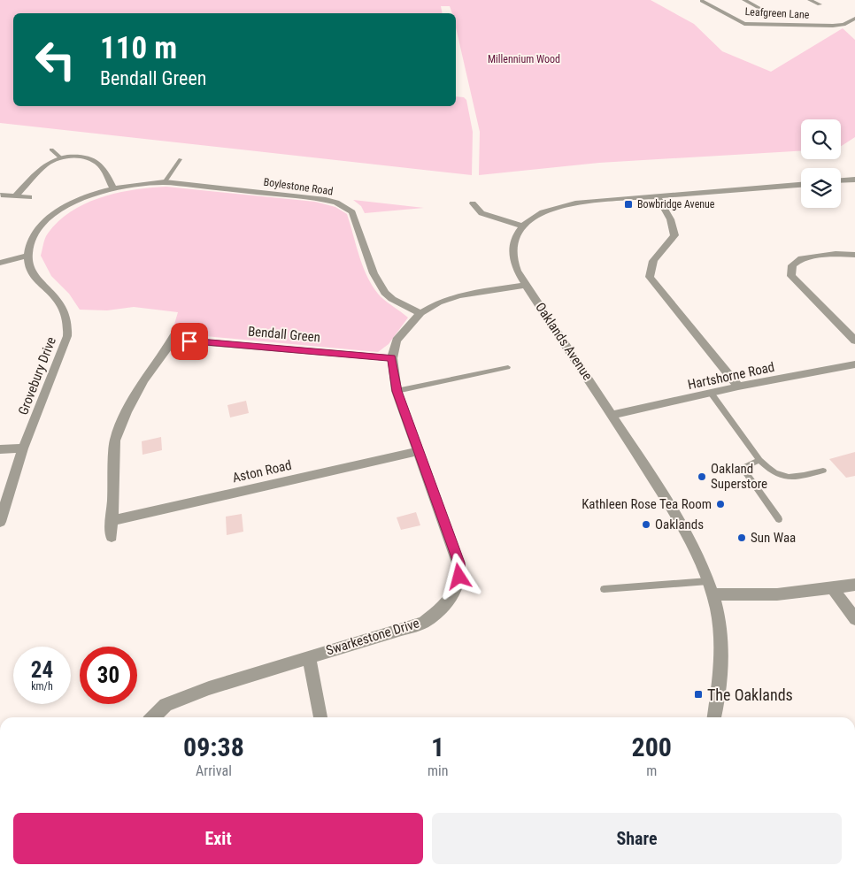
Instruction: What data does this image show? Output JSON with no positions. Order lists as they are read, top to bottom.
{
  "streets": {
    "street": [
      "Leafgreen Lane",
      "Boylestone Road",
      "Bendall Green",
      "Oaklands Avenue",
      "Grovebury Drive",
      "Hartshorne Road",
      "Aston Road",
      "Swarkestone Drive"
    ]
  },
  "crossings": [
    ["Boylestone Road", "Swarkestone Drive"],
    ["Bendall Green", "Aston Road"],
    ["Bendall Green", "Swarkestone Drive"],
    ["Oaklands Avenue", "Hartshorne Road"],
    ["Oaklands Avenue", "Swarkestone Drive"],
    ["Aston Road", "Swarkestone Drive"]
  ],
  "parks": ["Millennium Wood"],
  "places": {
    "transit": ["Bowbridge Avenue", "The Oaklands"],
    "other": [
      "Oakland Superstore",
      "Kathleen Rose Tea Room",
      "Oaklands",
      "Sun Waa"
    ]
  },
  "page": {
    "turn": ["110 m", "Bendall Green"],
    "speed": "24 km/h",
    "limit": "30",
    "eta": [
      "09:38",
      "Arrival",
      "1",
      "min",
      "200",
      "m"
    ],
    "buttons": ["Exit", "Share"]
  }
}
